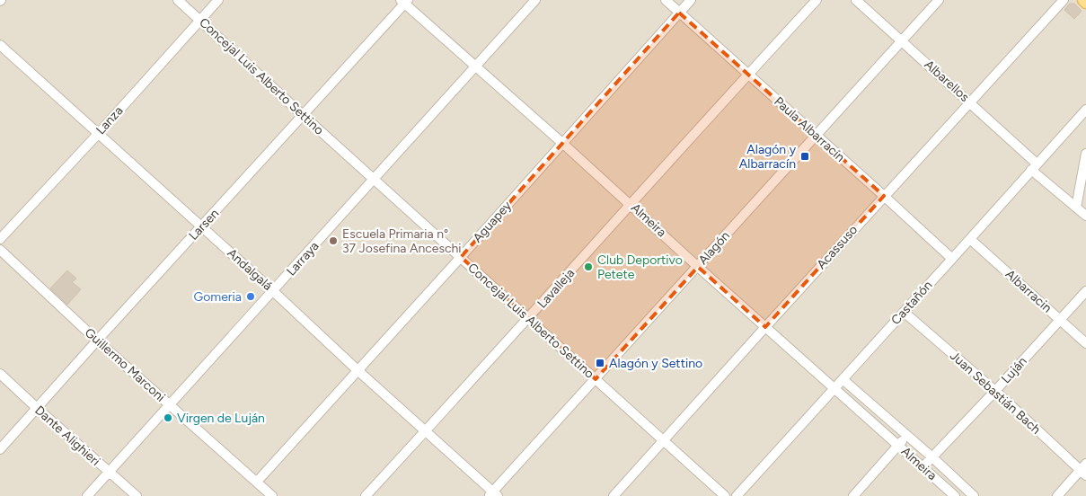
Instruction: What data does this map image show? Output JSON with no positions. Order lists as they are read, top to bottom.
{
  "streets": {
    "street": [
      "Concejal Luis Alberto Settino",
      "Albarellos",
      "Lanza",
      "Paula Albarracín",
      "Almeira",
      "Aguapey",
      "Larsen",
      "Acassuso",
      "Alagón",
      "Larraya",
      "Andalgalá",
      "Lavalleja",
      "Albarracin",
      "Castañón",
      "Guillermo Marconi",
      "Luján",
      "Juan Sebastián Bach",
      "Dante Alighieri"
    ]
  },
  "crossings": [
    ["Concejal Luis Alberto Settino", "Lanza"],
    ["Concejal Luis Alberto Settino", "Aguapey"],
    ["Concejal Luis Alberto Settino", "Larsen"],
    ["Concejal Luis Alberto Settino", "Acassuso"],
    ["Concejal Luis Alberto Settino", "Alagón"],
    ["Concejal Luis Alberto Settino", "Larraya"],
    ["Concejal Luis Alberto Settino", "Lavalleja"],
    ["Albarellos", "Acassuso"],
    ["Albarellos", "Alagón"],
    ["Albarellos", "Castañón"],
    ["Lanza", "Andalgalá"],
    ["Paula Albarracín", "Aguapey"],
    ["Paula Albarracín", "Acassuso"],
    ["Paula Albarracín", "Alagón"],
    ["Paula Albarracín", "Lavalleja"],
    ["Paula Albarracín", "Castañón"],
    ["Almeira", "Aguapey"],
    ["Almeira", "Larsen"],
    ["Almeira", "Acassuso"],
    ["Almeira", "Alagón"],
    ["Almeira", "Larraya"],
    ["Almeira", "Lavalleja"],
    ["Almeira", "Castañón"],
    ["Almeira", "Luján"],
    ["Aguapey", "Andalgalá"],
    ["Aguapey", "Guillermo Marconi"],
    ["Larsen", "Andalgalá"],
    ["Larsen", "Guillermo Marconi"],
    ["Larsen", "Dante Alighieri"],
    ["Alagón", "Andalgalá"],
    ["Larraya", "Andalgalá"],
    ["Larraya", "Guillermo Marconi"],
    ["Larraya", "Dante Alighieri"],
    ["Andalgalá", "Lavalleja"],
    ["Albarracin", "Castañón"],
    ["Albarracin", "Luján"],
    ["Castañón", "Juan Sebastián Bach"],
    ["Luján", "Juan Sebastián Bach"]
  ],
  "places": {
    "transit": ["Alagón y Albarracín", "Alagón y Settino"],
    "other": [
      "Escuela Primaria n° 37 Josefina Anceschi",
      "Club Deportivo Petete",
      "Gomeria",
      "Virgen de Luján"
    ]
  }
}
